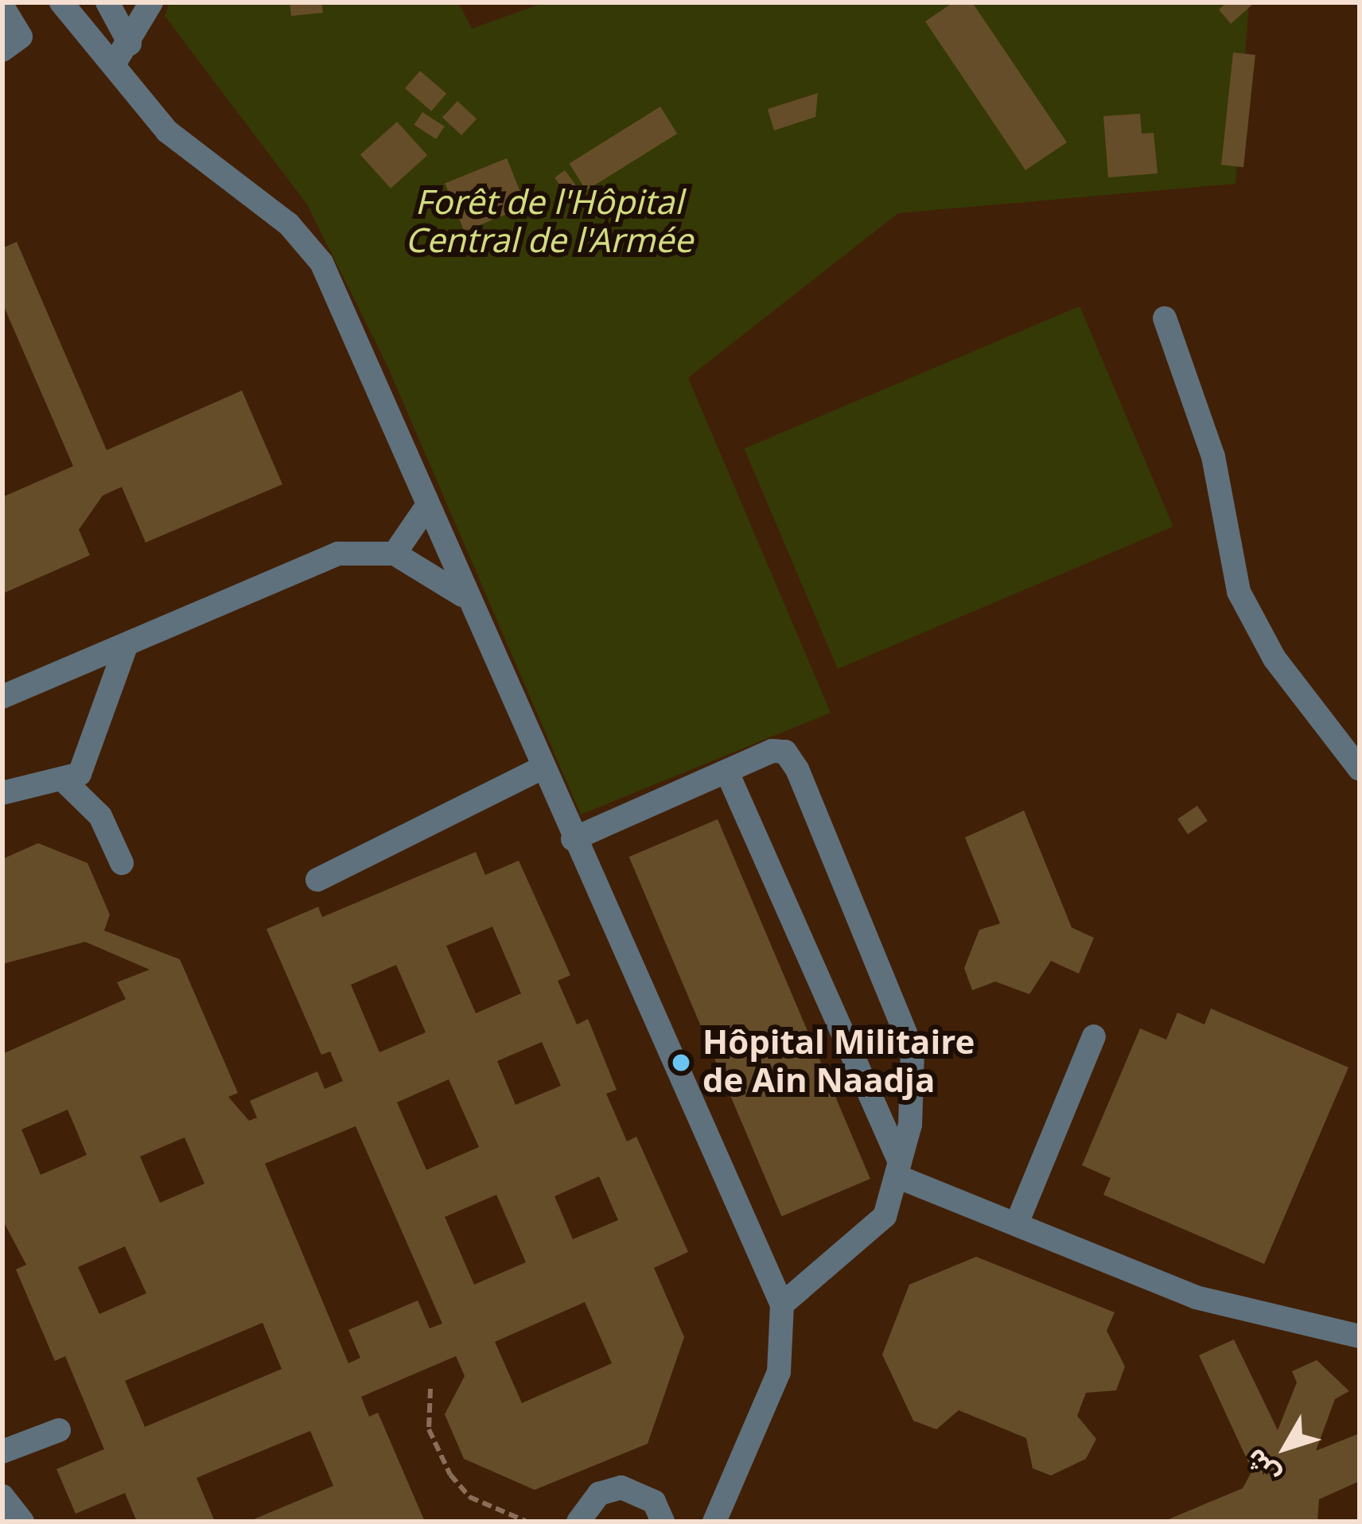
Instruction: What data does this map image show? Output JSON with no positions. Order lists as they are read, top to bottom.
{
  "parks": ["Forêt de l'Hôpital Central de l'Armée"],
  "places": ["Hôpital Militaire de Ain Naadja"],
  "north": "bottom left"
}
